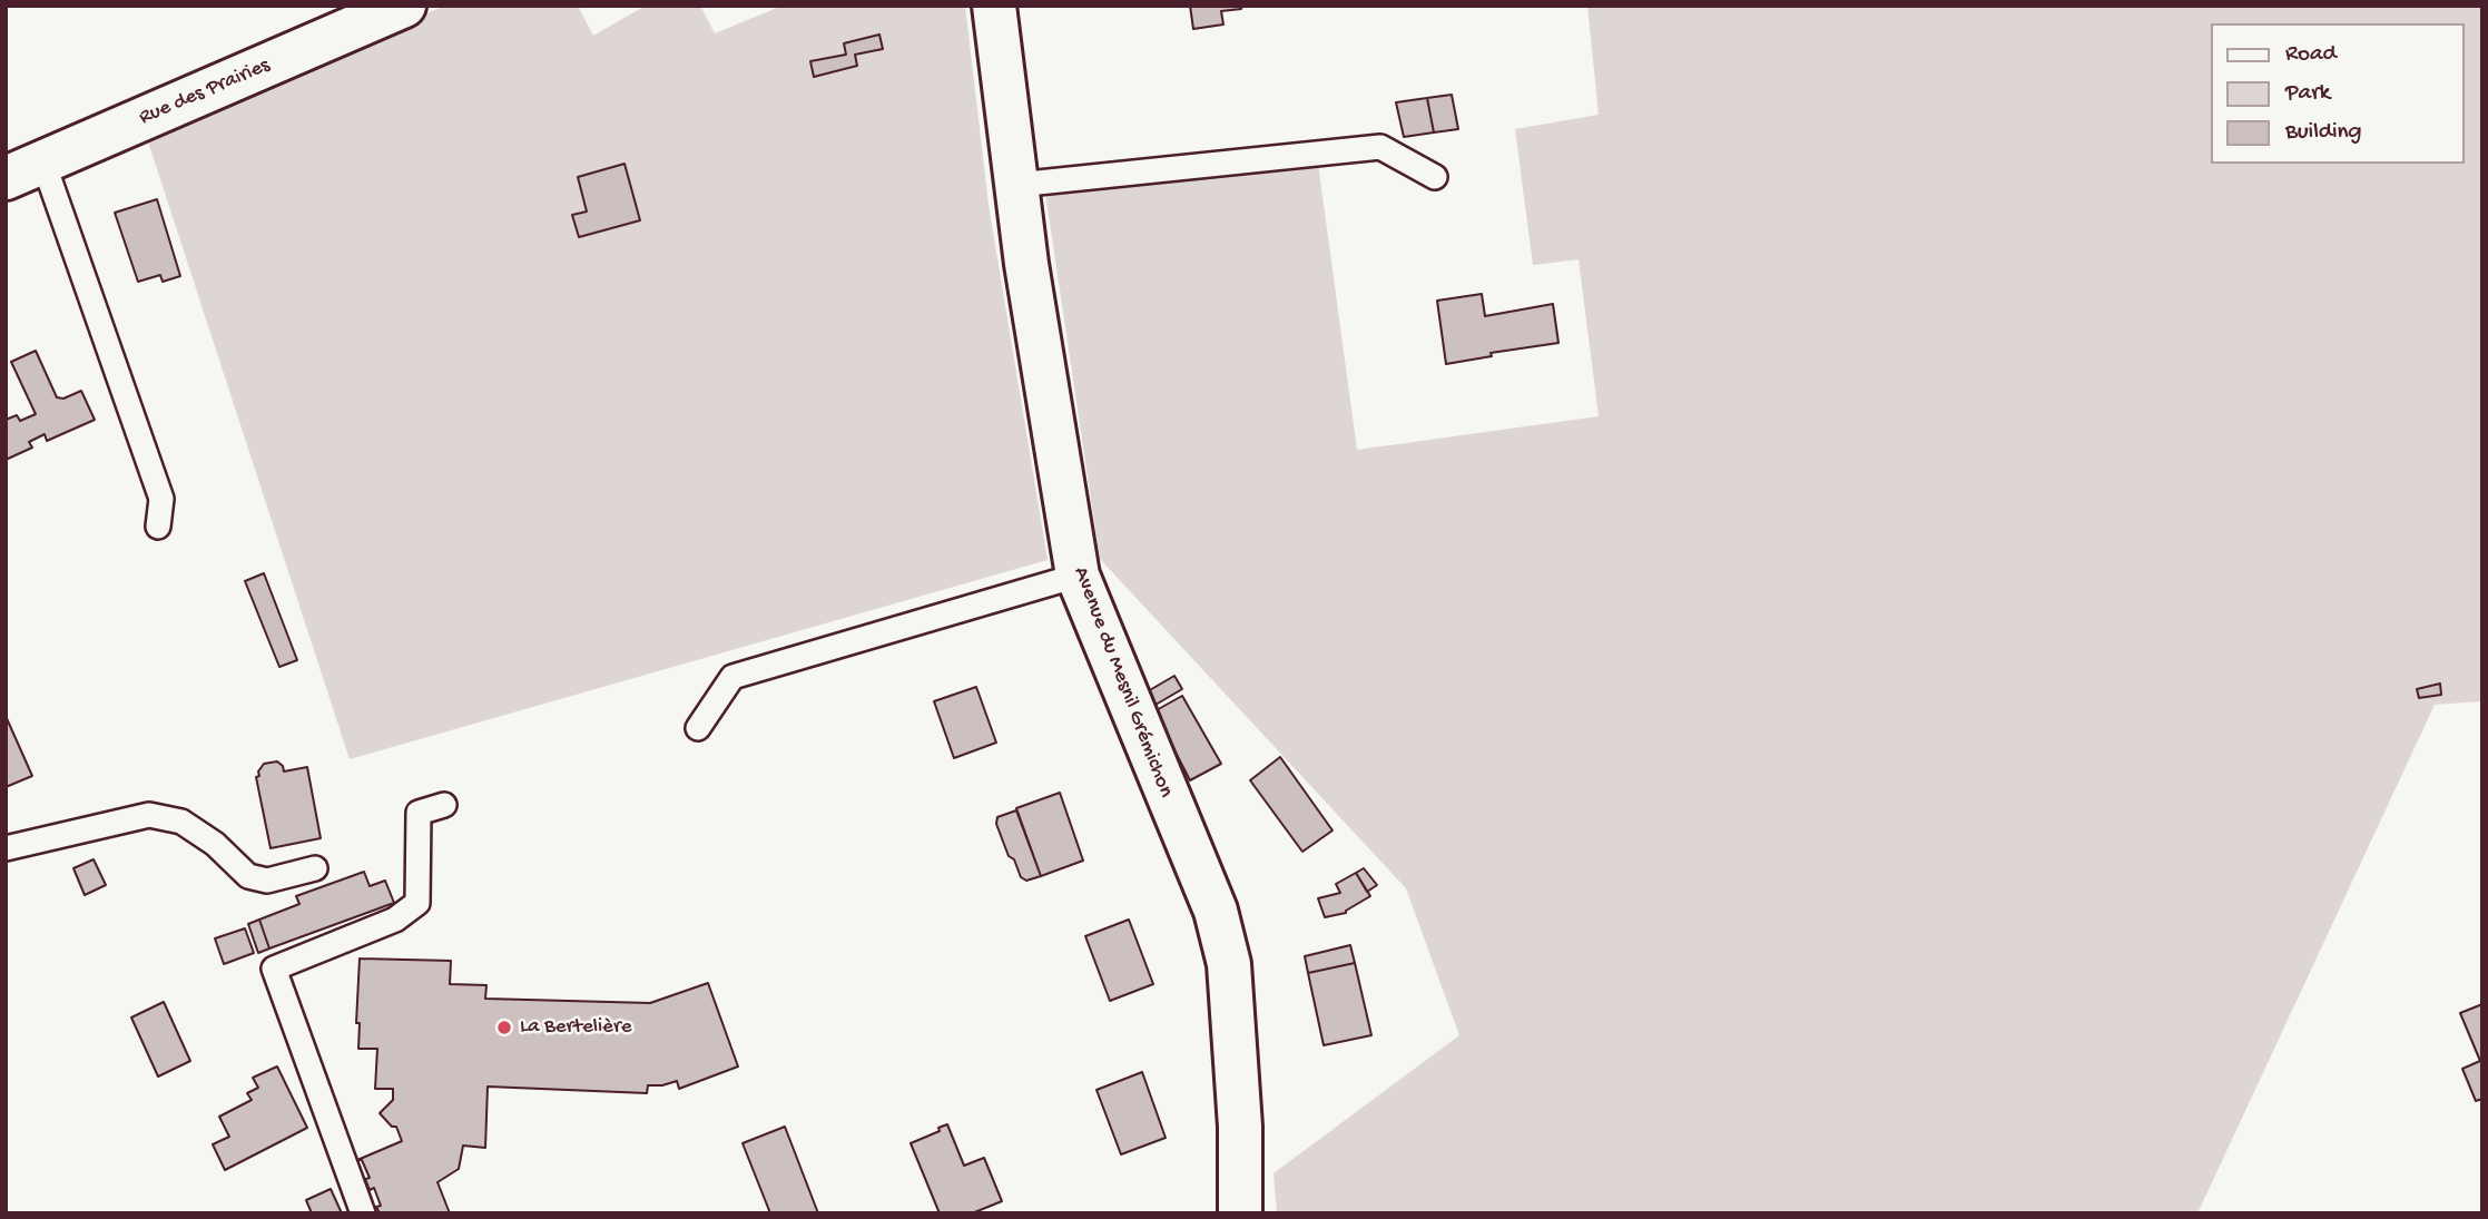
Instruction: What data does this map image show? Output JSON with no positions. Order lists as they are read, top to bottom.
{
  "streets": {
    "street": ["Rue des Prairies", "Avenue du Mesnil Grémichon"]
  },
  "places": ["La Bertelière"],
  "legend": ["Road", "Park", "Building"]
}
